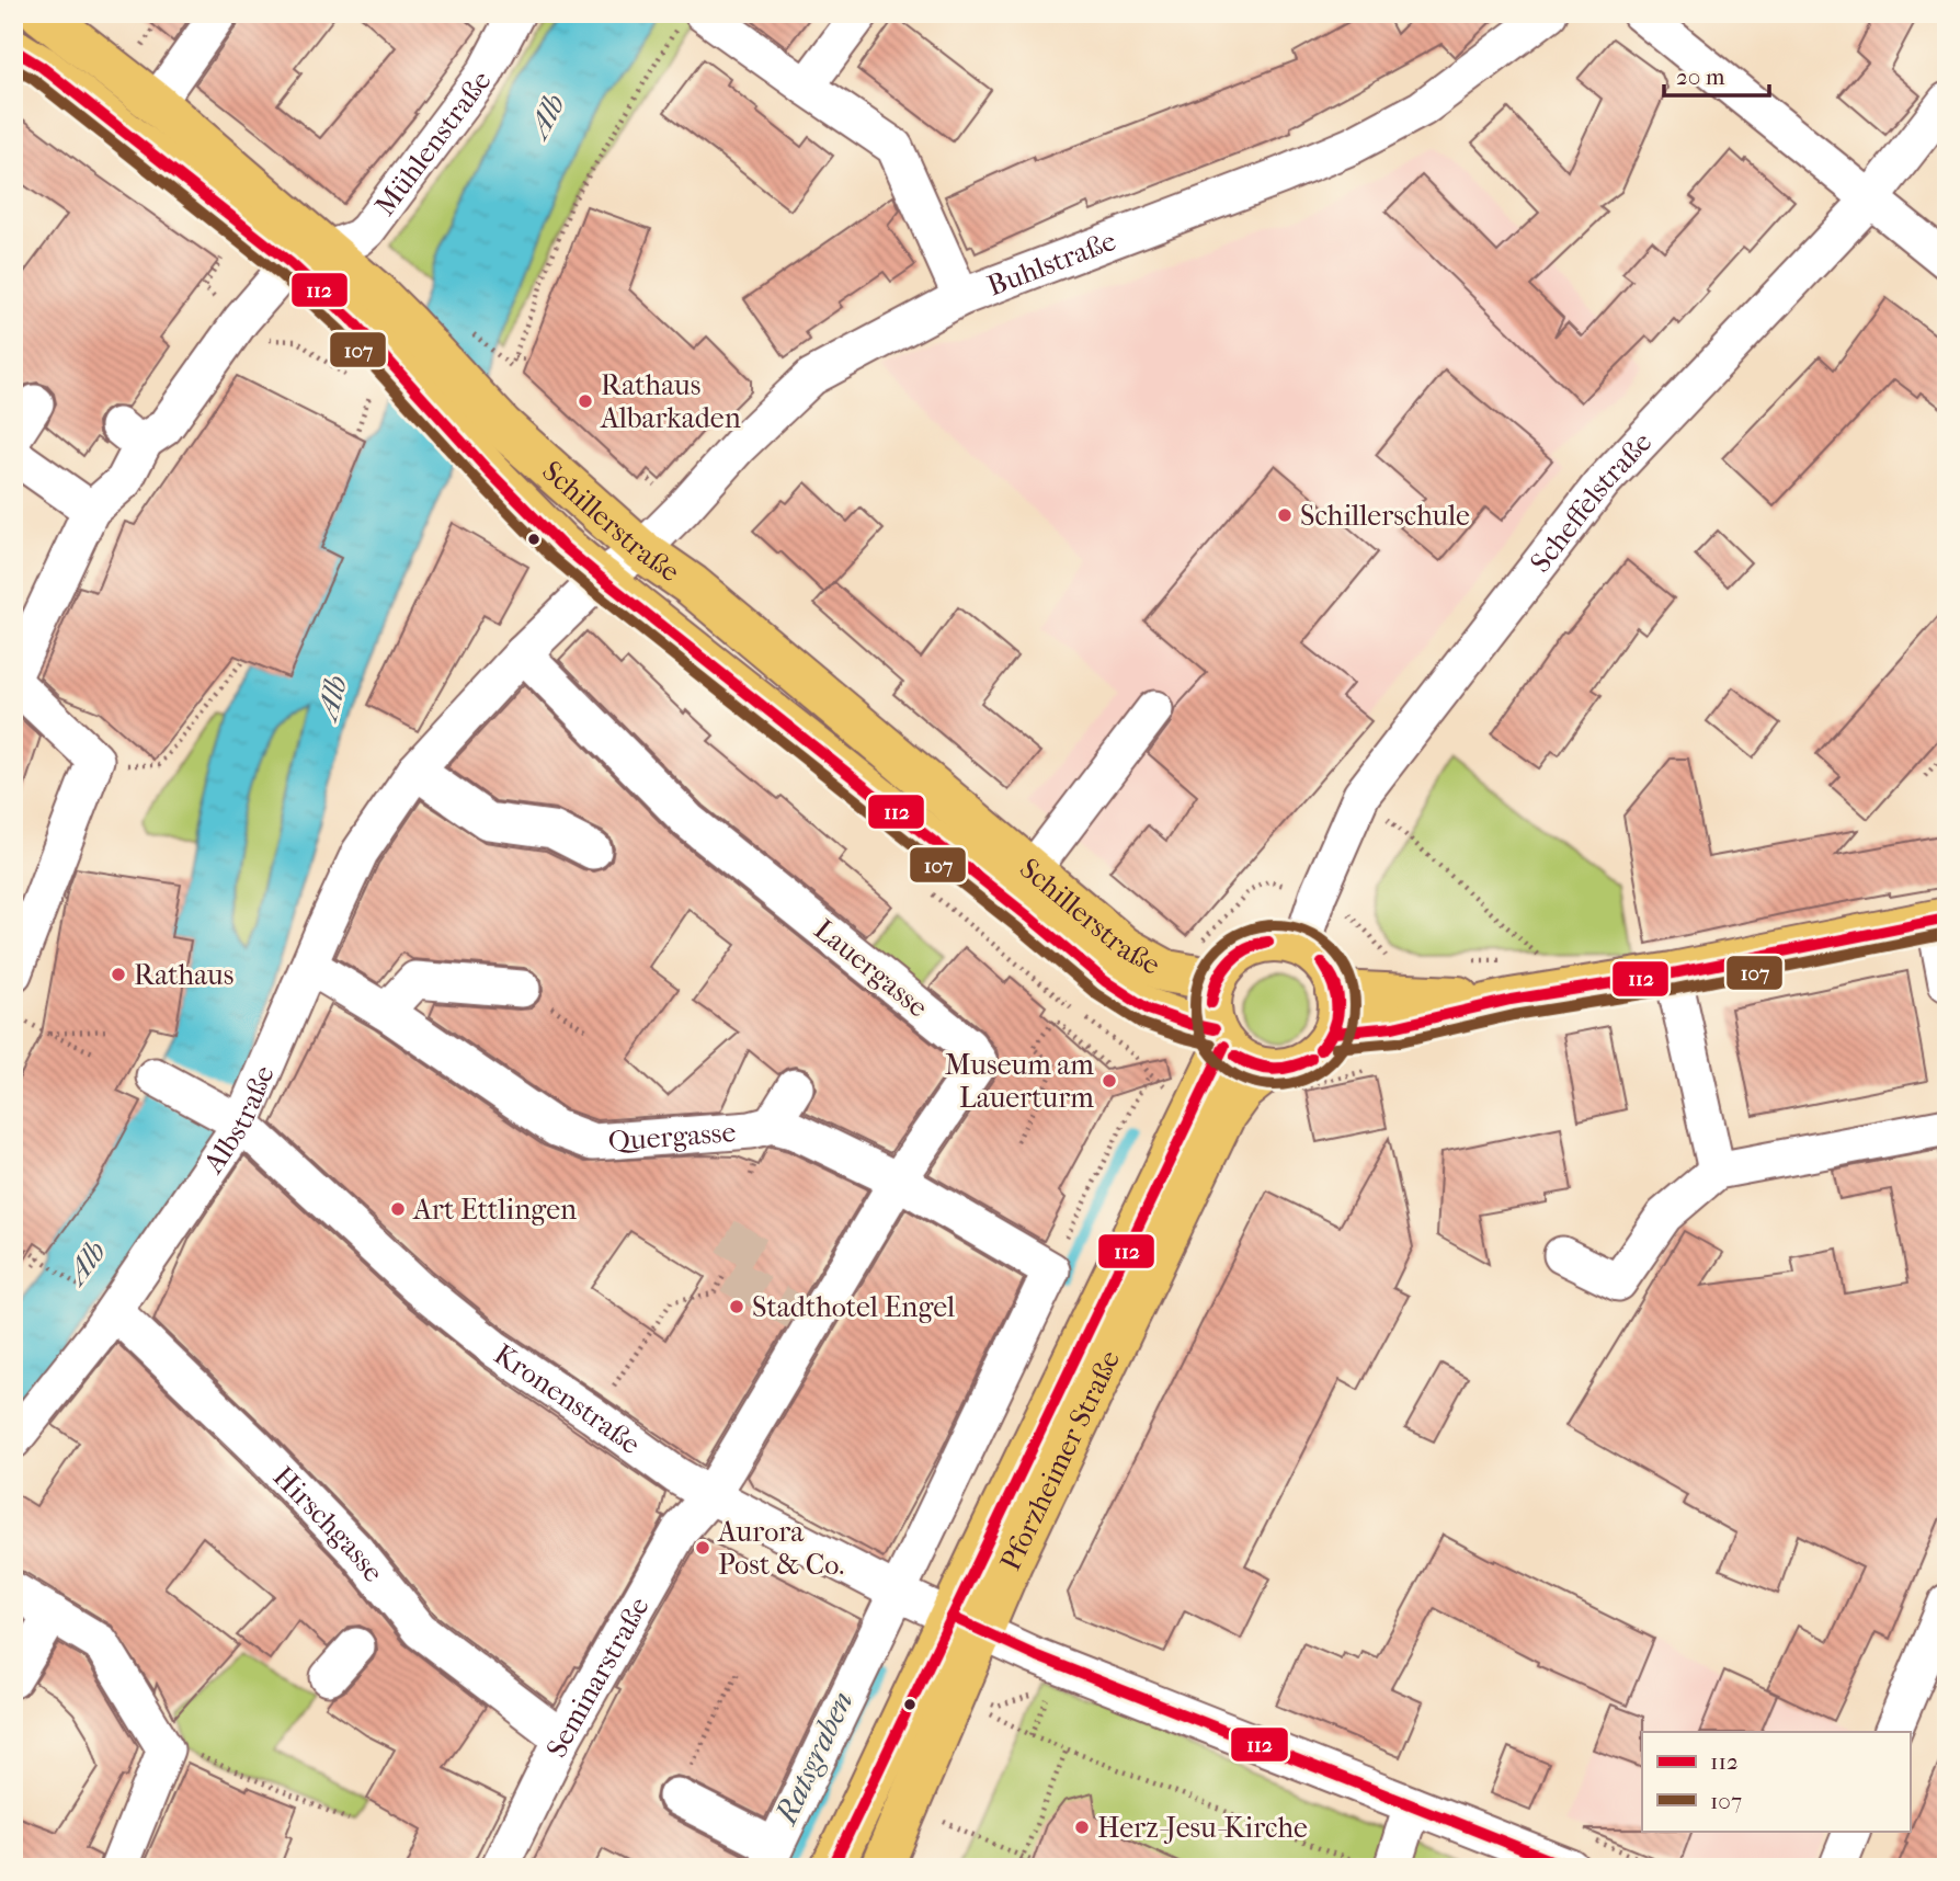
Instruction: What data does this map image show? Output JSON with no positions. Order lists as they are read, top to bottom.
{
  "streets": {
    "main road": ["Schillerstraße", "Pforzheimer Straße"],
    "street": [
      "Mühlenstraße",
      "Buhlstraße",
      "Scheffelstraße",
      "Lauergasse",
      "Albstraße",
      "Quergasse",
      "Kronenstraße",
      "Hirschgasse",
      "Seminarstraße"
    ]
  },
  "crossings": [
    ["Mühlenstraße", "Schillerstraße"],
    ["Buhlstraße", "Schillerstraße"],
    ["Buhlstraße", "Albstraße"],
    ["Scheffelstraße", "Schillerstraße"],
    ["Scheffelstraße", "Pforzheimer Straße"],
    ["Schillerstraße", "Albstraße"],
    ["Schillerstraße", "Pforzheimer Straße"],
    ["Lauergasse", "Albstraße"],
    ["Lauergasse", "Quergasse"],
    ["Lauergasse", "Kronenstraße"],
    ["Lauergasse", "Seminarstraße"],
    ["Albstraße", "Quergasse"],
    ["Albstraße", "Kronenstraße"],
    ["Albstraße", "Hirschgasse"],
    ["Kronenstraße", "Pforzheimer Straße"],
    ["Kronenstraße", "Seminarstraße"],
    ["Hirschgasse", "Seminarstraße"]
  ],
  "water": ["Alb", "Ratsgraben"],
  "places": [
    "Rathaus Albarkaden",
    "Schillerschule",
    "Rathaus",
    "Museum am Lauerturm",
    "Art Ettlingen",
    "Stadthotel Engel",
    "Aurora Post & Co.",
    "Herz-Jesu-Kirche"
  ],
  "lines": ["transit line 112", "transit line 107"],
  "legend": ["112", "107"],
  "scale_bar": "20 m"
}
